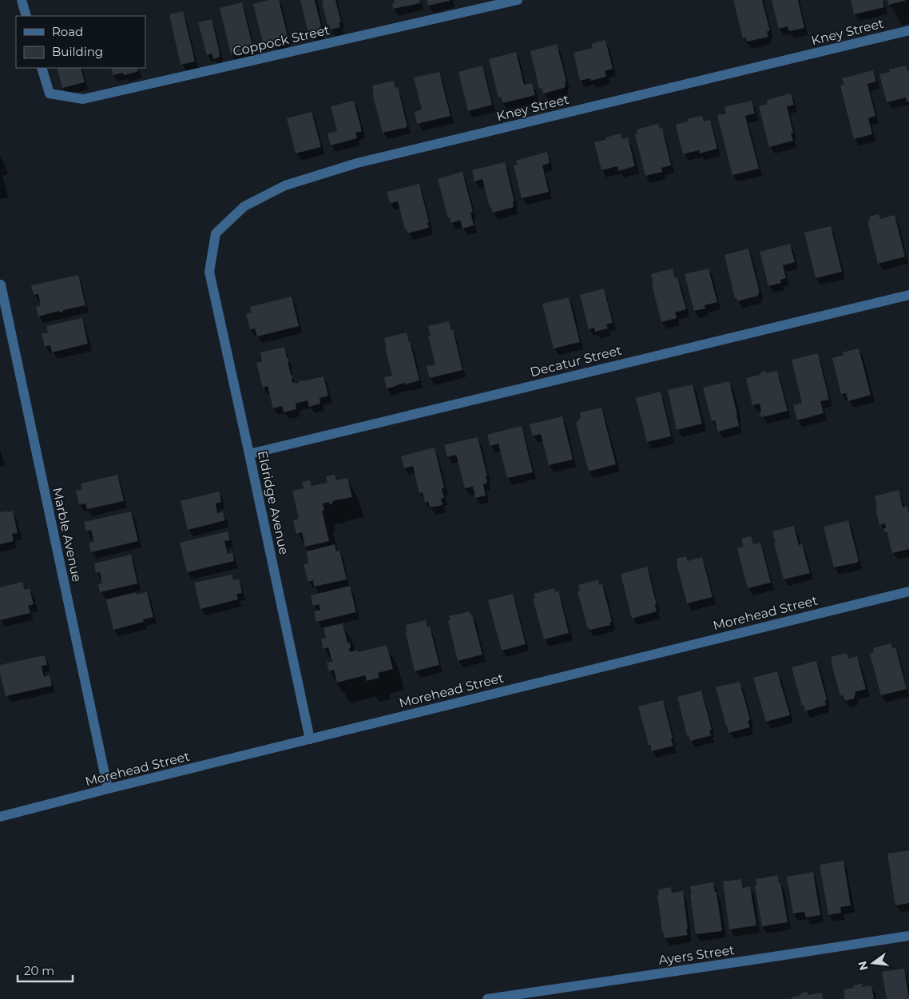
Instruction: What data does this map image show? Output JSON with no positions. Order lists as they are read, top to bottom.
{
  "streets": {
    "street": [
      "Kney Street",
      "Coppock Street",
      "Decatur Street",
      "Eldridge Avenue",
      "Marble Avenue",
      "Morehead Street",
      "Ayers Street"
    ]
  },
  "crossings": [
    ["Kney Street", "Eldridge Avenue"],
    ["Decatur Street", "Eldridge Avenue"],
    ["Eldridge Avenue", "Morehead Street"],
    ["Marble Avenue", "Morehead Street"]
  ],
  "legend": ["Road", "Building"],
  "scale_bar": "20 m",
  "north": "left"
}
